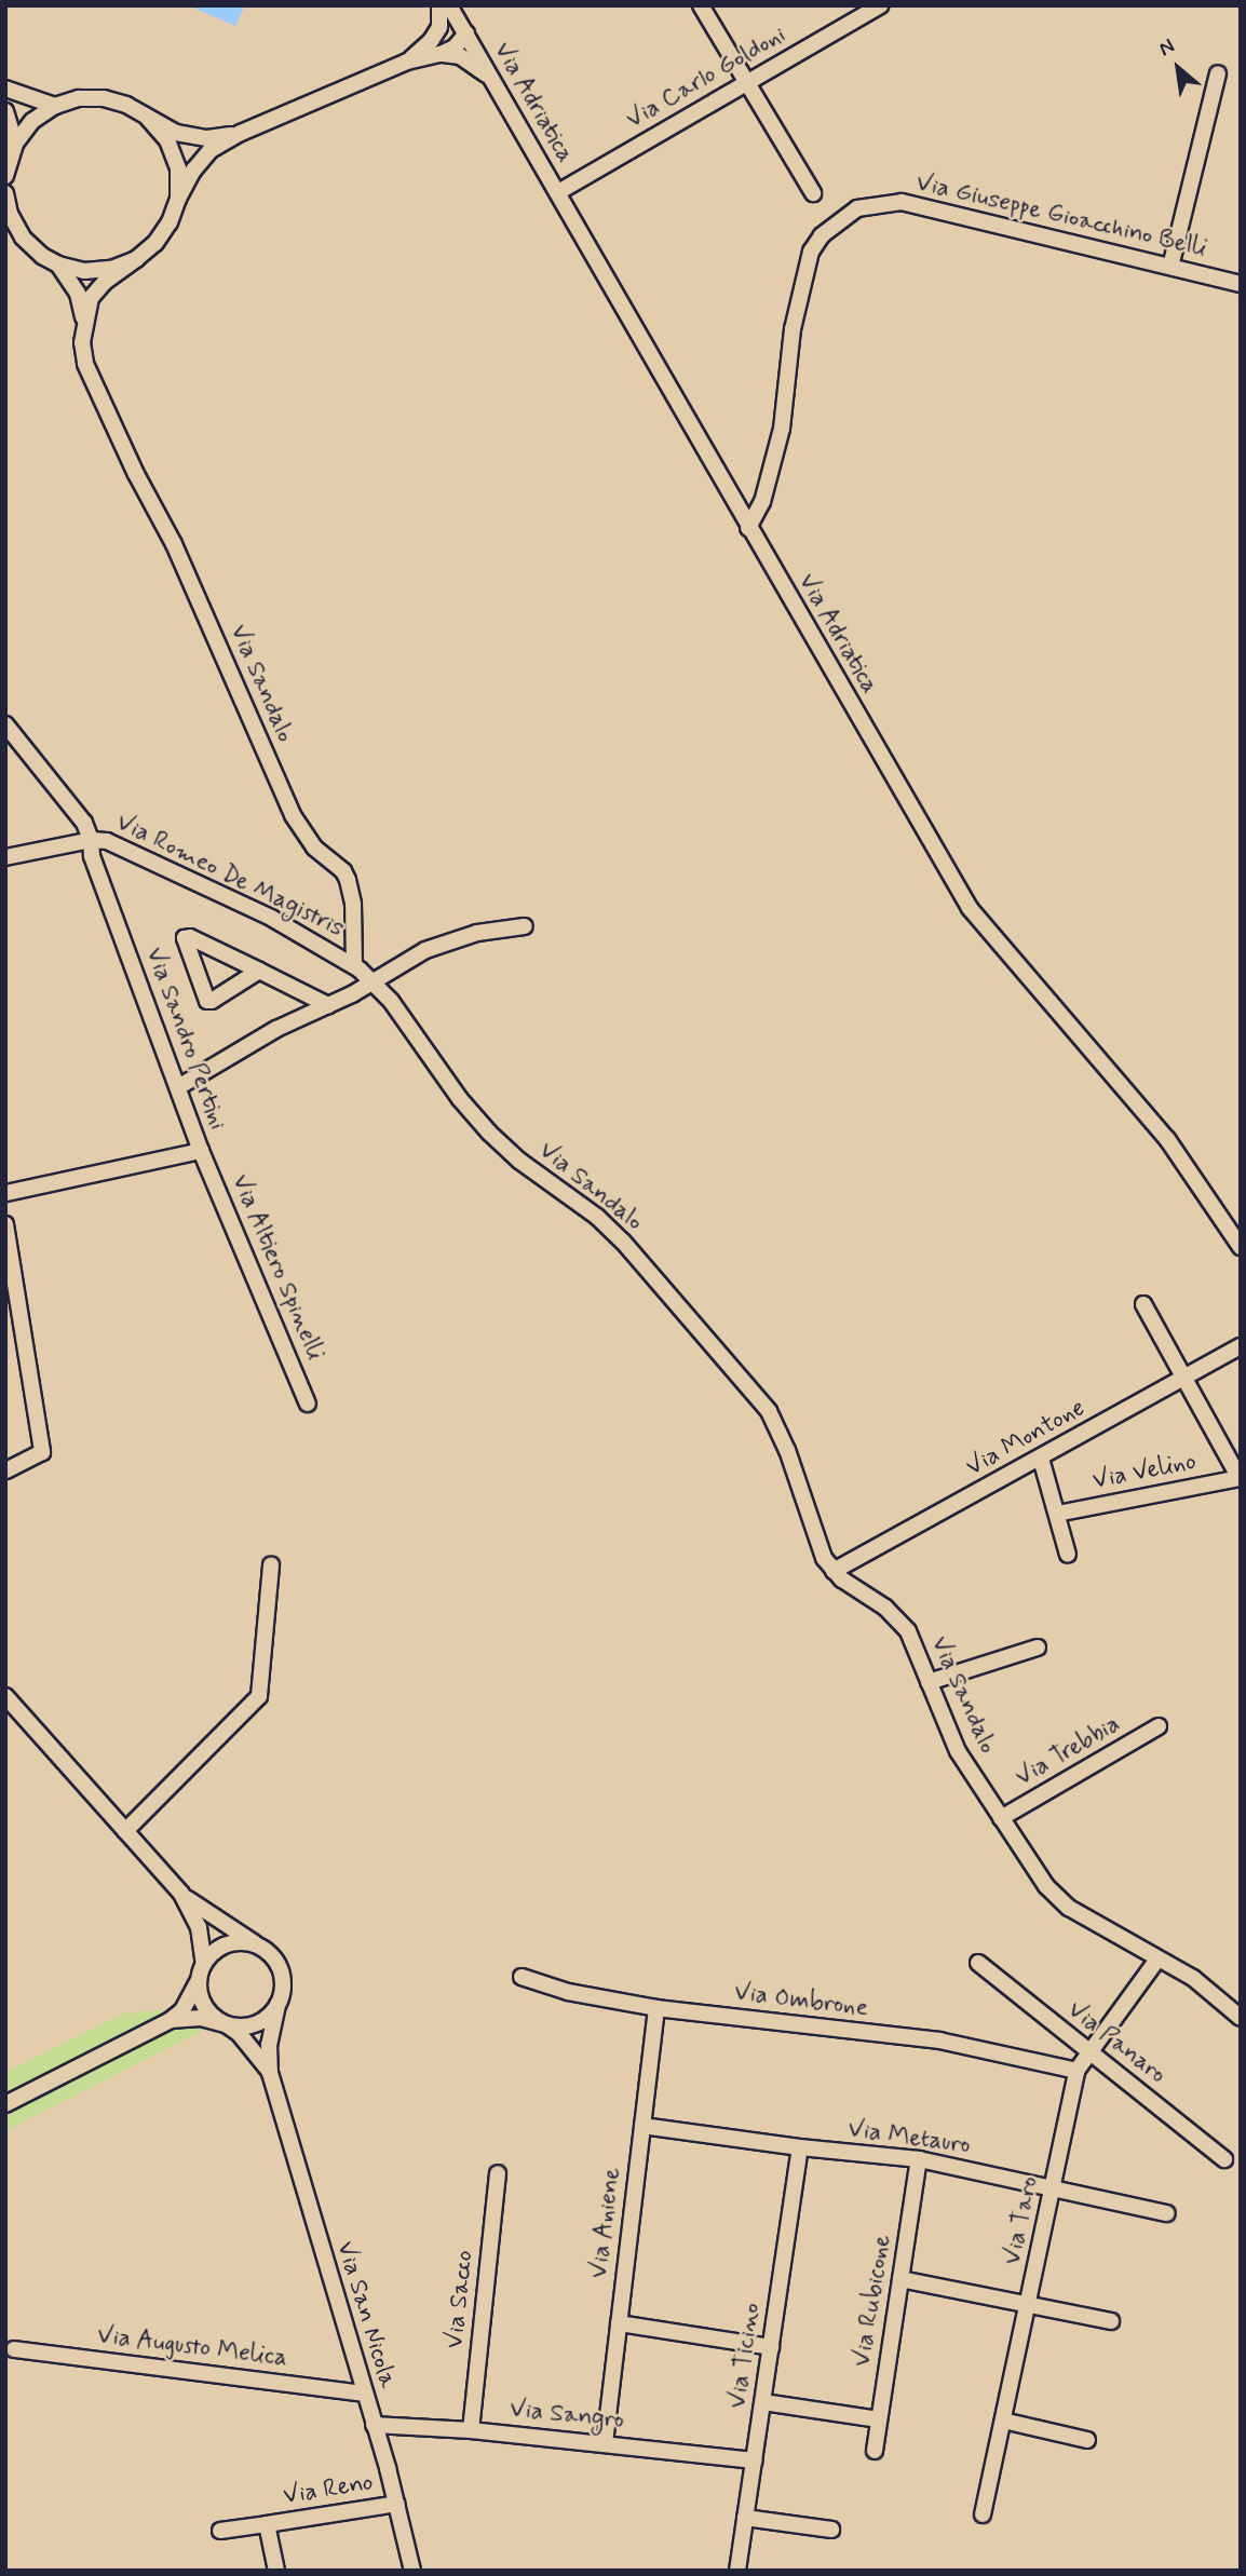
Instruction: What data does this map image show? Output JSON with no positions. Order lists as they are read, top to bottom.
{
  "streets": {
    "street": [
      "Via Carlo Goldoni",
      "Via Adriatica",
      "Via Giuseppe Gioacchino Belli",
      "Via Sandalo",
      "Via Romeo De Magistris",
      "Via Sandro Pertini",
      "Via Altiero Spinelli",
      "Via Montone",
      "Via Velino",
      "Via Trebbia",
      "Via Ombrone",
      "Via Panaro",
      "Via Metauro",
      "Via Taro",
      "Via Aniene",
      "Via Sacco",
      "Via Rubicone",
      "Via San Nicola",
      "Via Augusto Melica",
      "Via Ticino",
      "Via Sangro",
      "Via Reno"
    ]
  },
  "crossings": [
    ["Via Carlo Goldoni", "Via Adriatica"],
    ["Via Adriatica", "Via Giuseppe Gioacchino Belli"],
    ["Via Sandalo", "Via Romeo De Magistris"],
    ["Via Sandalo", "Via Montone"],
    ["Via Sandalo", "Via Trebbia"],
    ["Via Sandalo", "Via Taro"],
    ["Via Romeo De Magistris", "Via Sandro Pertini"],
    ["Via Sandro Pertini", "Via Altiero Spinelli"],
    ["Via Ombrone", "Via Taro"],
    ["Via Ombrone", "Via Aniene"],
    ["Via Panaro", "Via Taro"],
    ["Via Metauro", "Via Taro"],
    ["Via Metauro", "Via Aniene"],
    ["Via Metauro", "Via Rubicone"],
    ["Via Metauro", "Via Ticino"],
    ["Via Aniene", "Via Sangro"],
    ["Via Sacco", "Via Sangro"],
    ["Via San Nicola", "Via Augusto Melica"],
    ["Via San Nicola", "Via Sangro"],
    ["Via San Nicola", "Via Reno"],
    ["Via Ticino", "Via Sangro"]
  ],
  "north": "top left"
}
